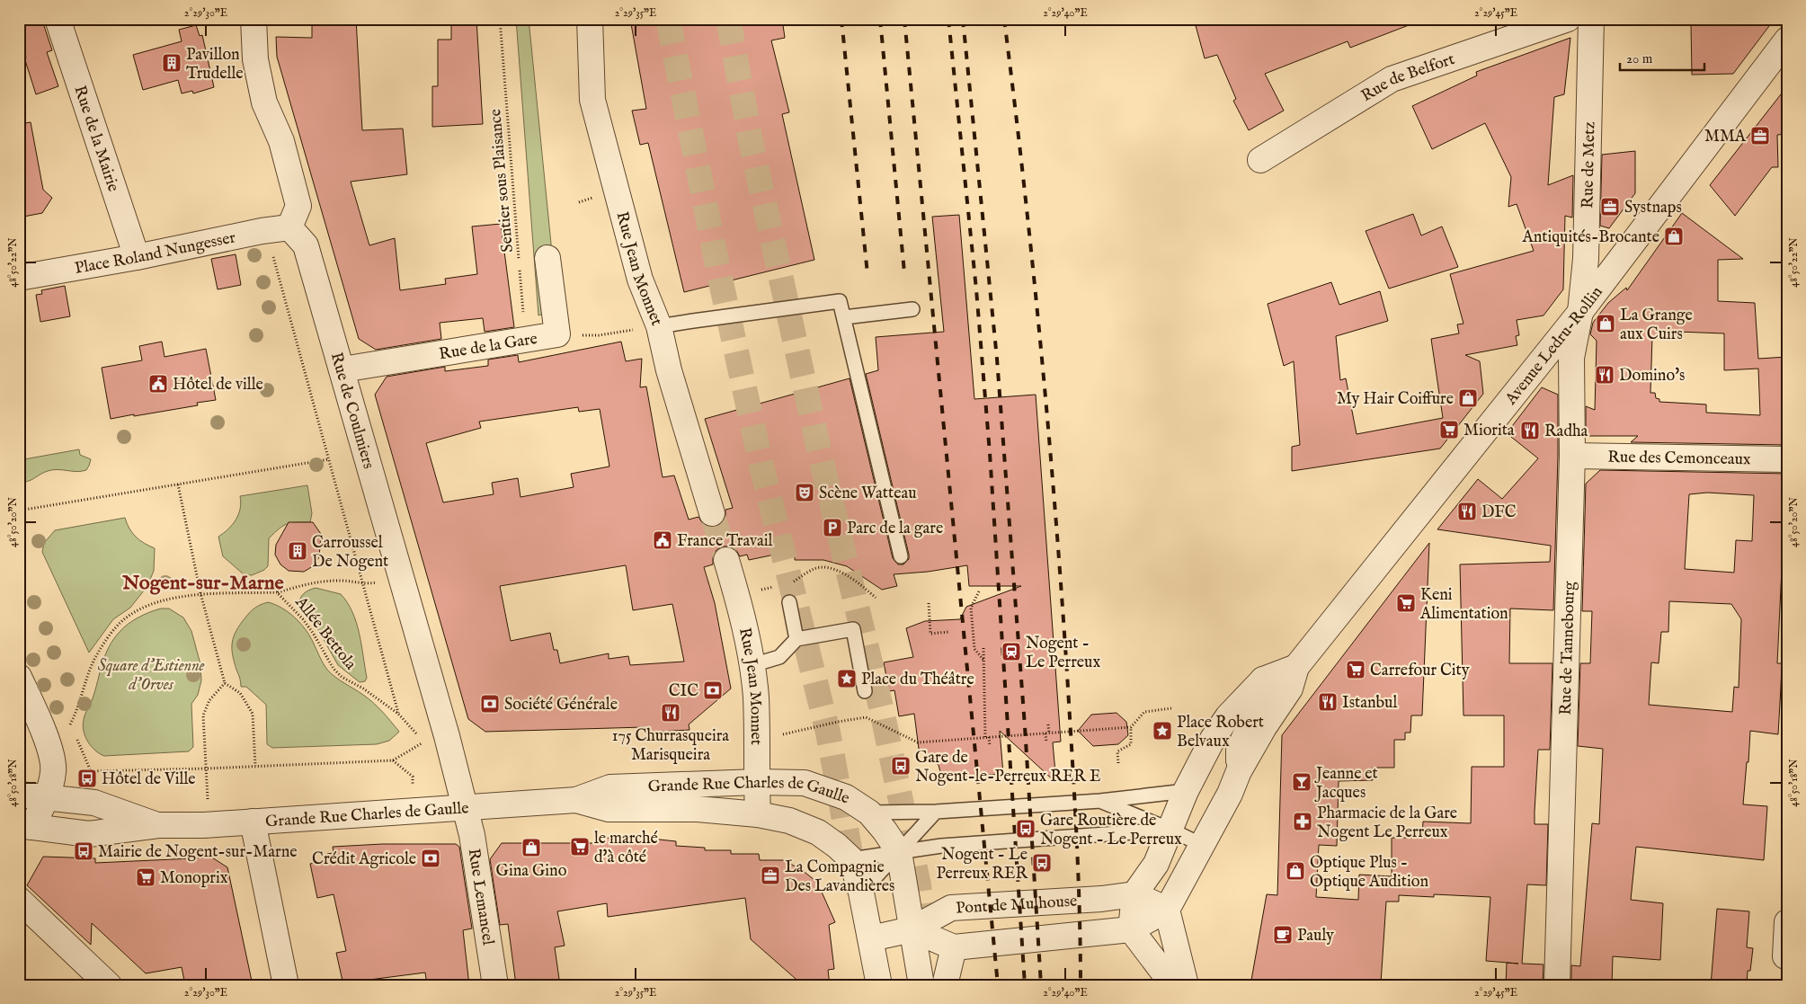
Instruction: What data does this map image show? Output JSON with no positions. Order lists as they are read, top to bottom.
{
  "streets": {
    "street": [
      "Rue de Belfort",
      "Rue de la Mairie",
      "Rue de Metz",
      "Place Roland Nungesser",
      "Rue Jean Monnet",
      "Avenue Ledru-Rollin",
      "Rue de la Gare",
      "Rue de Coulmiers",
      "Rue des Cemonceaux",
      "Rue de Tannebourg",
      "Grande Rue Charles de Gaulle",
      "Rue Lemancel",
      "Pont de Mulhouse"
    ],
    "path": ["Sentier sous Plaisance", "Allée Bettola"]
  },
  "crossings": [
    ["Rue de la Mairie", "Place Roland Nungesser"],
    ["Rue de Metz", "Avenue Ledru-Rollin"],
    ["Rue de Metz", "Rue de Tannebourg"],
    ["Sentier sous Plaisance", "Rue de la Gare"],
    ["Place Roland Nungesser", "Rue de Coulmiers"],
    ["Rue Jean Monnet", "Grande Rue Charles de Gaulle"],
    ["Avenue Ledru-Rollin", "Rue de Tannebourg"],
    ["Rue de la Gare", "Rue de Coulmiers"],
    ["Rue de Coulmiers", "Grande Rue Charles de Gaulle"],
    ["Rue de Coulmiers", "Rue Lemancel"],
    ["Rue des Cemonceaux", "Rue de Tannebourg"],
    ["Grande Rue Charles de Gaulle", "Rue Lemancel"]
  ],
  "districts": ["Nogent-sur-Marne"],
  "parks": ["Square d'Estienne d'Orves"],
  "places": {
    "building": ["Pavillon Trudelle", "Carroussel De Nogent"],
    "office": ["MMA", "Systnaps", "La Compagnie Des Lavandières"],
    "shop": [
      "Antiquités-Brocante",
      "La Grange aux Cuirs",
      "My Hair Coiffure",
      "Gina Gino",
      "Optique Plus - Optique Audition"
    ],
    "restaurant": [
      "Domino's",
      "Radha",
      "DFC",
      "Istanbul",
      "175 Churrasqueira Marisqueira"
    ],
    "public building": ["Hôtel de ville", "France Travail"],
    "supermarket": [
      "Miorita",
      "Keni Alimentation",
      "Carrefour City",
      "le marché d'à côté",
      "Monoprix"
    ],
    "theatre": ["Scène Watteau"],
    "parking": ["Parc de la gare"],
    "station": ["Nogent - Le Perreux"],
    "place": ["Place du Théâtre", "Place Robert Belvaux"],
    "bank": ["CIC", "Société Générale", "Crédit Agricole"],
    "bus stop": [
      "Gare de Nogent-le-Perreux RER E",
      "Hôtel de Ville",
      "Gare Routière de Nogent - Le Perreux",
      "Mairie de Nogent-sur-Marne",
      "Nogent - Le Perreux RER"
    ],
    "bar": ["Jeanne et Jacques"],
    "pharmacy": ["Pharmacie de la Gare Nogent Le Perreux"],
    "cafe": ["Pauly"]
  },
  "scale_bar": "20 m",
  "coordinates": [
    "2°29'30\"E",
    "2°29'35\"E",
    "2°29'40\"E",
    "2°29'45\"E",
    "48°50'22\"N",
    "48°50'20\"N",
    "48°50'18\"N"
  ]
}
